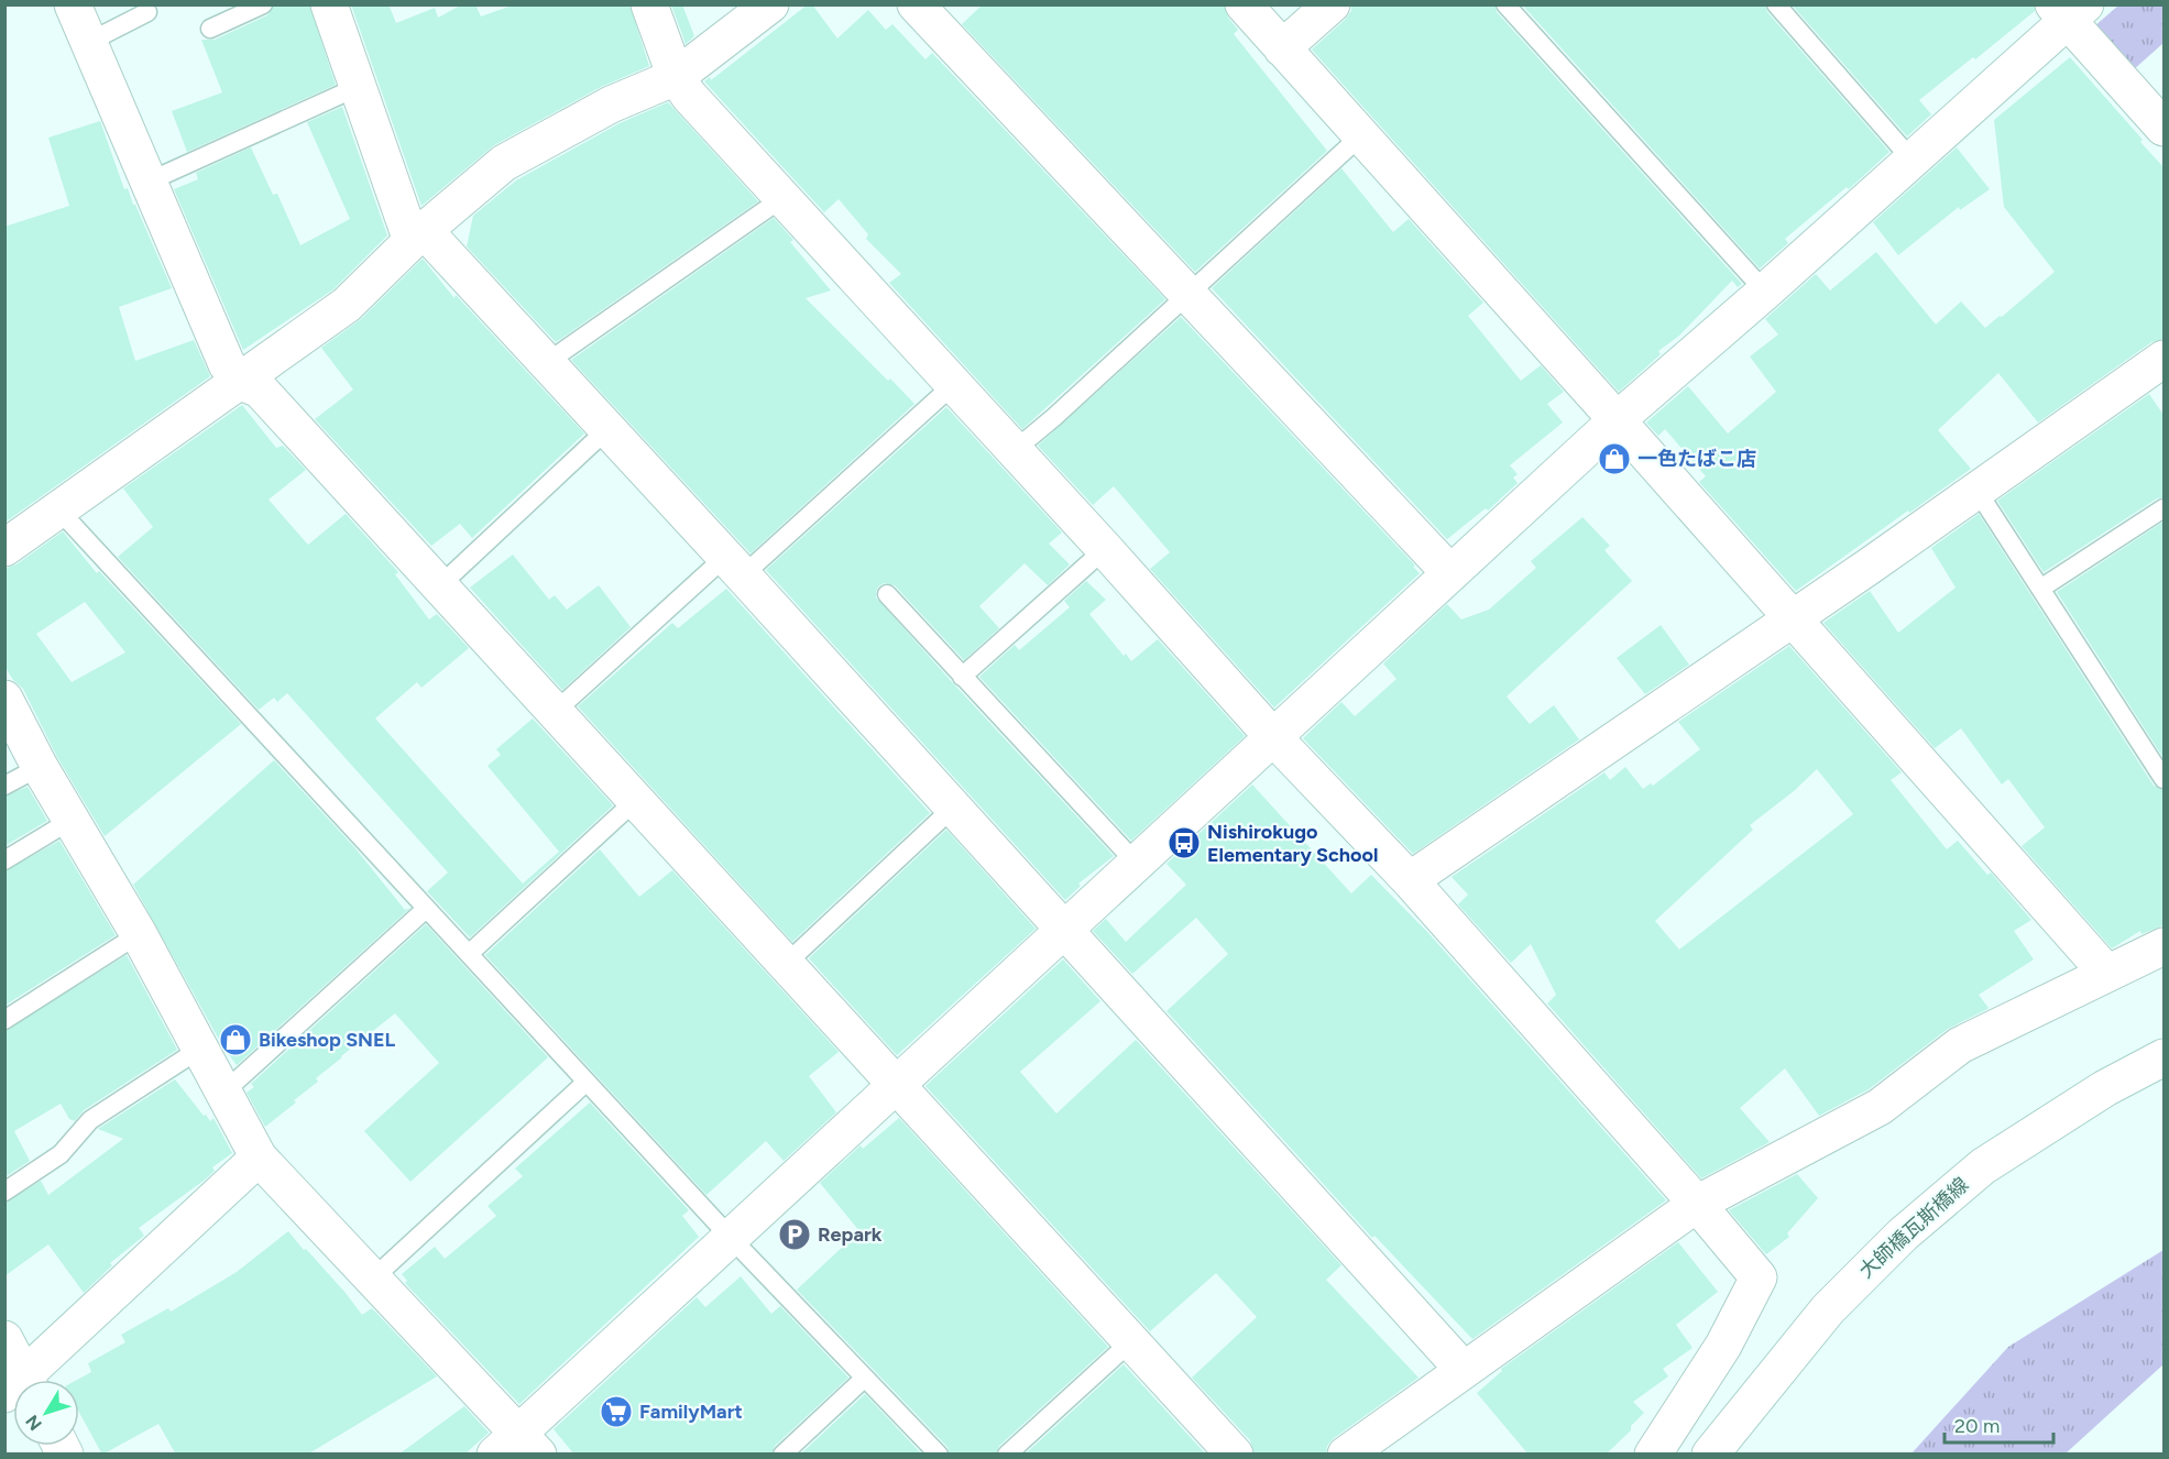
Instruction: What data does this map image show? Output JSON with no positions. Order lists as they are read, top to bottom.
{
  "streets": {
    "street": ["大師橋瓦斯橋線"]
  },
  "places": {
    "shop": ["一色たばこ店", "Bikeshop SNEL"],
    "bus stop": ["Nishirokugo Elementary School"],
    "parking": ["Repark"],
    "supermarket": ["FamilyMart"]
  },
  "scale_bar": "20 m",
  "north": "bottom left"
}
